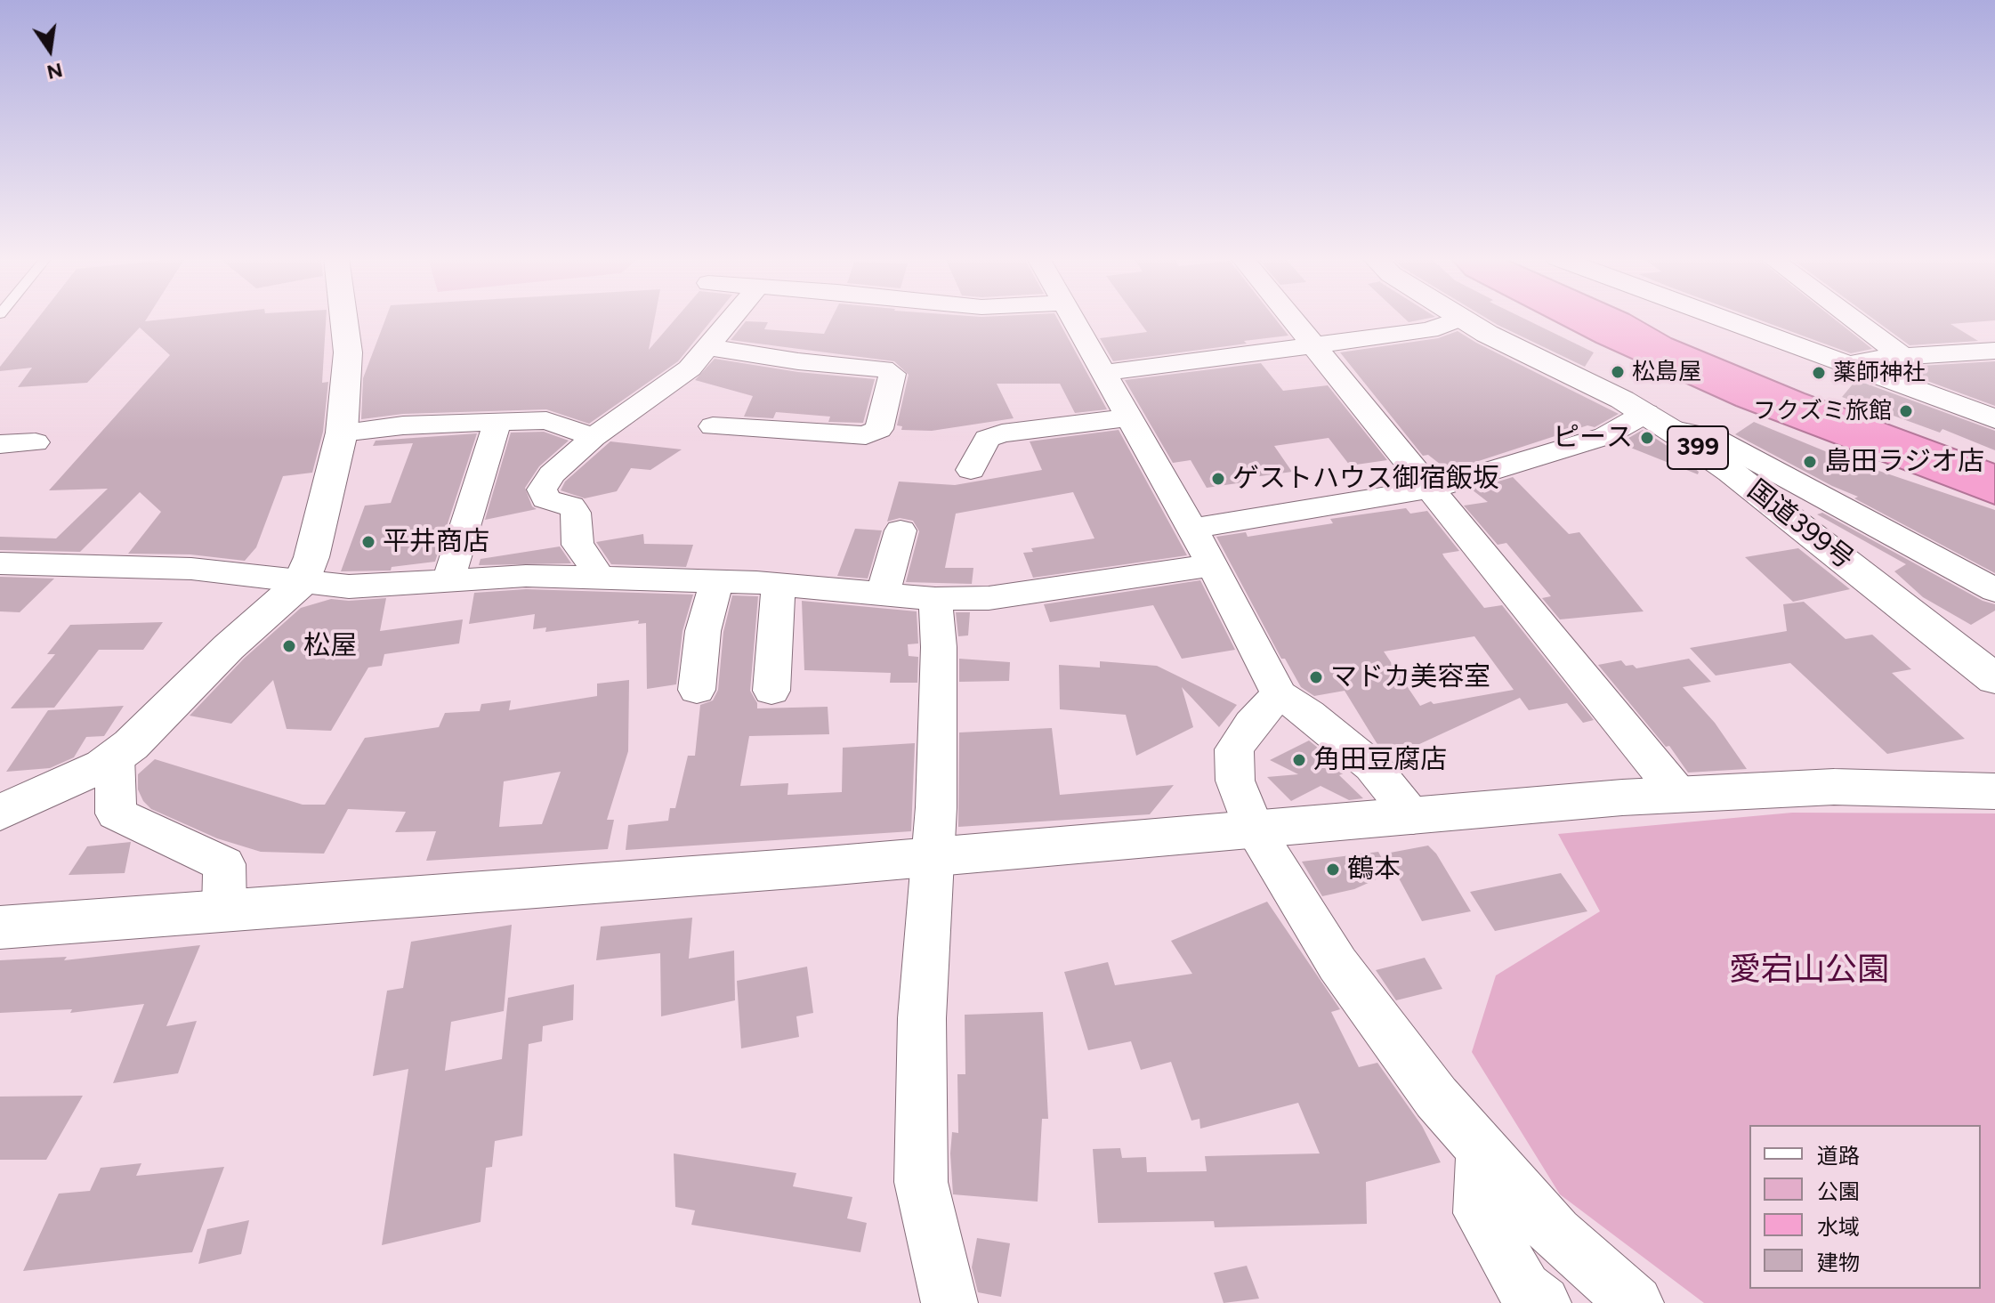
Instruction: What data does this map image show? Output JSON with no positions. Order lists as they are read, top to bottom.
{
  "streets": {
    "main road": ["399", "国道399号"]
  },
  "parks": ["愛宕山公園"],
  "places": [
    "松島屋",
    "薬師神社",
    "フクズミ旅館",
    "ピース",
    "島田ラジオ店",
    "ゲストハウス御宿飯坂",
    "平井商店",
    "松屋",
    "マドカ美容室",
    "角田豆腐店",
    "鶴本"
  ],
  "legend": [
    "道路",
    "公園",
    "水域",
    "建物"
  ],
  "north": "bottom"
}
